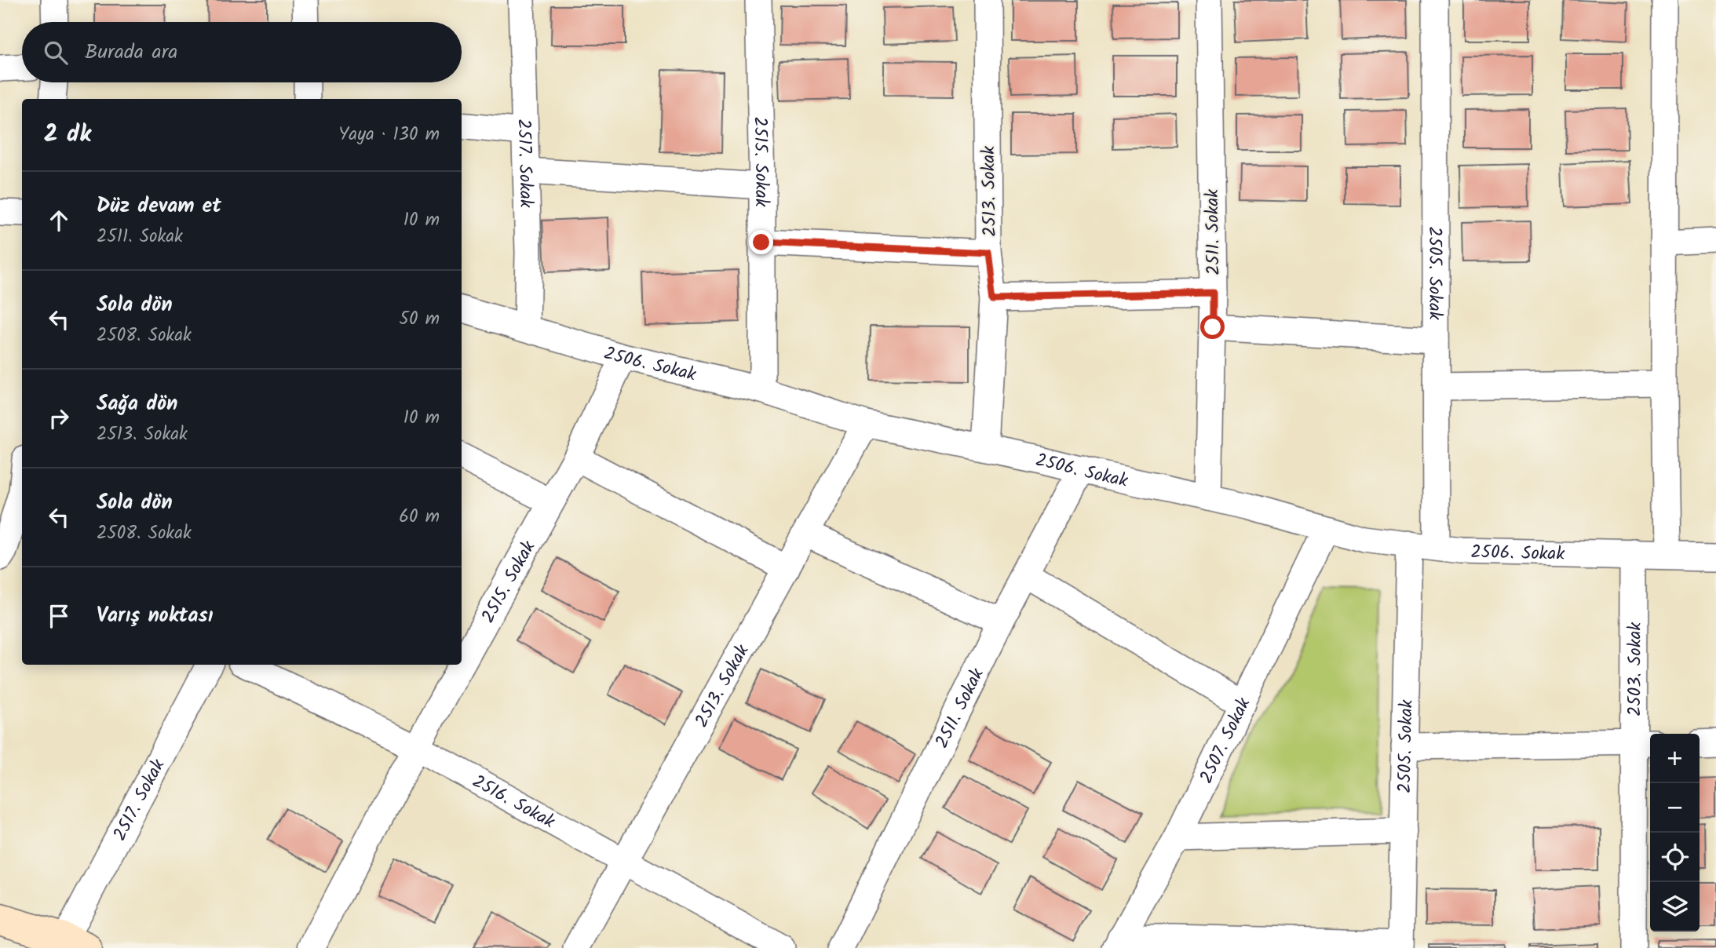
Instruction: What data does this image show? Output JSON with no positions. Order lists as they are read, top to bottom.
{
  "streets": {
    "street": [
      "2515. Sokak",
      "2517. Sokak",
      "2513. Sokak",
      "2511. Sokak",
      "2505. Sokak",
      "2506. Sokak",
      "2503. Sokak",
      "2507. Sokak",
      "2516. Sokak"
    ]
  },
  "crossings": [
    ["2515. Sokak", "2506. Sokak"],
    ["2515. Sokak", "2516. Sokak"],
    ["2517. Sokak", "2506. Sokak"],
    ["2513. Sokak", "2506. Sokak"],
    ["2513. Sokak", "2516. Sokak"],
    ["2511. Sokak", "2506. Sokak"],
    ["2505. Sokak", "2506. Sokak"],
    ["2506. Sokak", "2503. Sokak"],
    ["2506. Sokak", "2507. Sokak"]
  ],
  "page": {
    "search": "Burada ara",
    "heading": ["2 dk", "Yaya · 130 m"],
    "list": [
      ["Düz devam et", "2511. Sokak", "10 m"],
      ["Sola dön", "2508. Sokak", "50 m"],
      ["Sağa dön", "2513. Sokak", "10 m"],
      ["Sola dön", "2508. Sokak", "60 m"],
      "Varış noktası"
    ],
    "map_buttons": ["+", "−"]
  }
}
